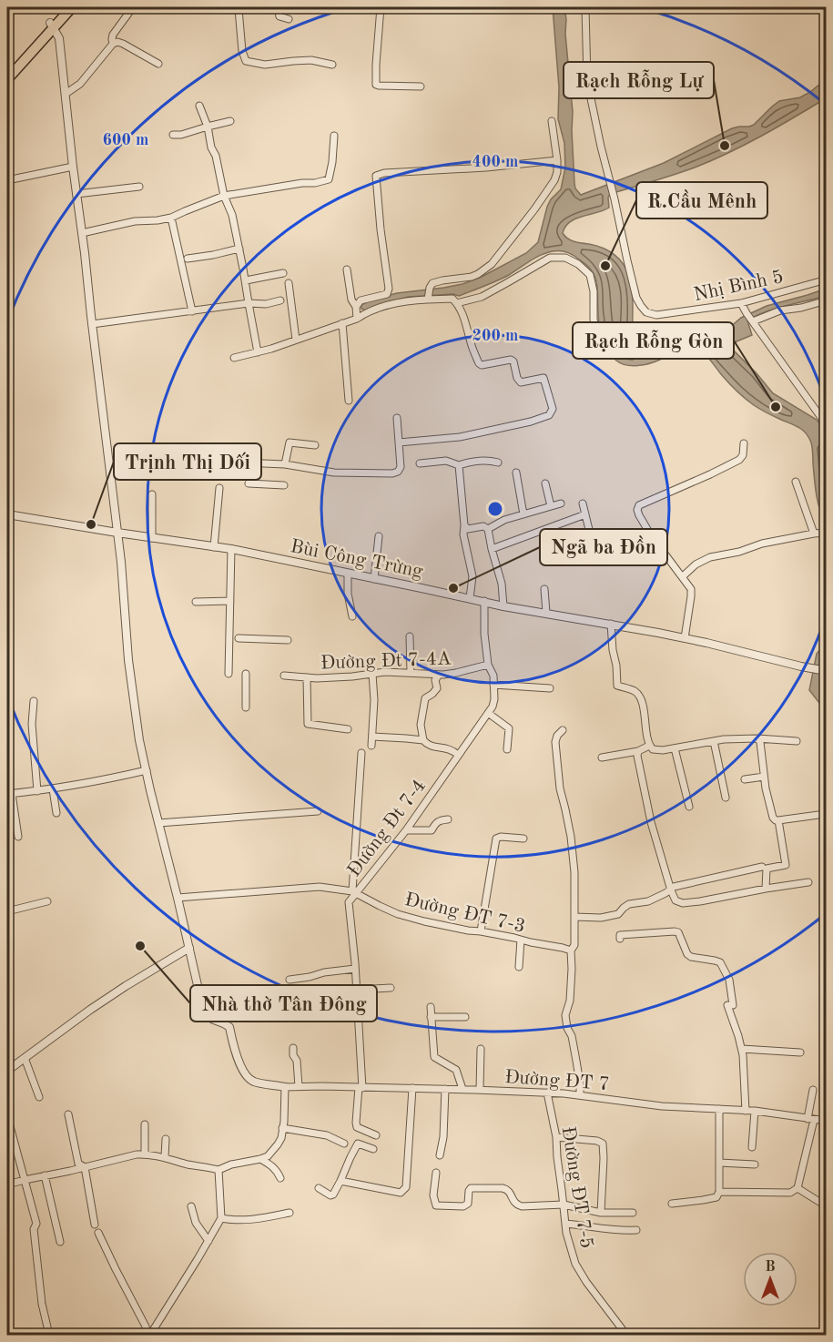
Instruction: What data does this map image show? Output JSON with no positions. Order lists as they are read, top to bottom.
{
  "streets": {
    "street": [
      "Nhị Bình 5",
      "Bùi Công Trừng",
      "Đường Đt 7-4A",
      "Đường Đt 7-4",
      "Đường ĐT 7-3",
      "Đường ĐT 7",
      "Đường ĐT 7-5"
    ]
  },
  "crossings": [
    ["Bùi Công Trừng", "Đường Đt 7-4"],
    ["Đường Đt 7-4A", "Đường Đt 7-4"],
    ["Đường Đt 7-4", "Đường ĐT 7-3"],
    ["Đường Đt 7-4", "Đường ĐT 7"],
    ["Đường ĐT 7", "Đường ĐT 7-5"]
  ],
  "places": [
    "Rạch Rỗng Lự",
    "R.Cầu Mênh",
    "Rạch Rỗng Gòn",
    "Trịnh Thị Dối",
    "Ngã ba Đồn",
    "Nhà thờ Tân Đông"
  ],
  "north": "top",
  "rings": ["600 m", "400 m", "200 m"]
}
